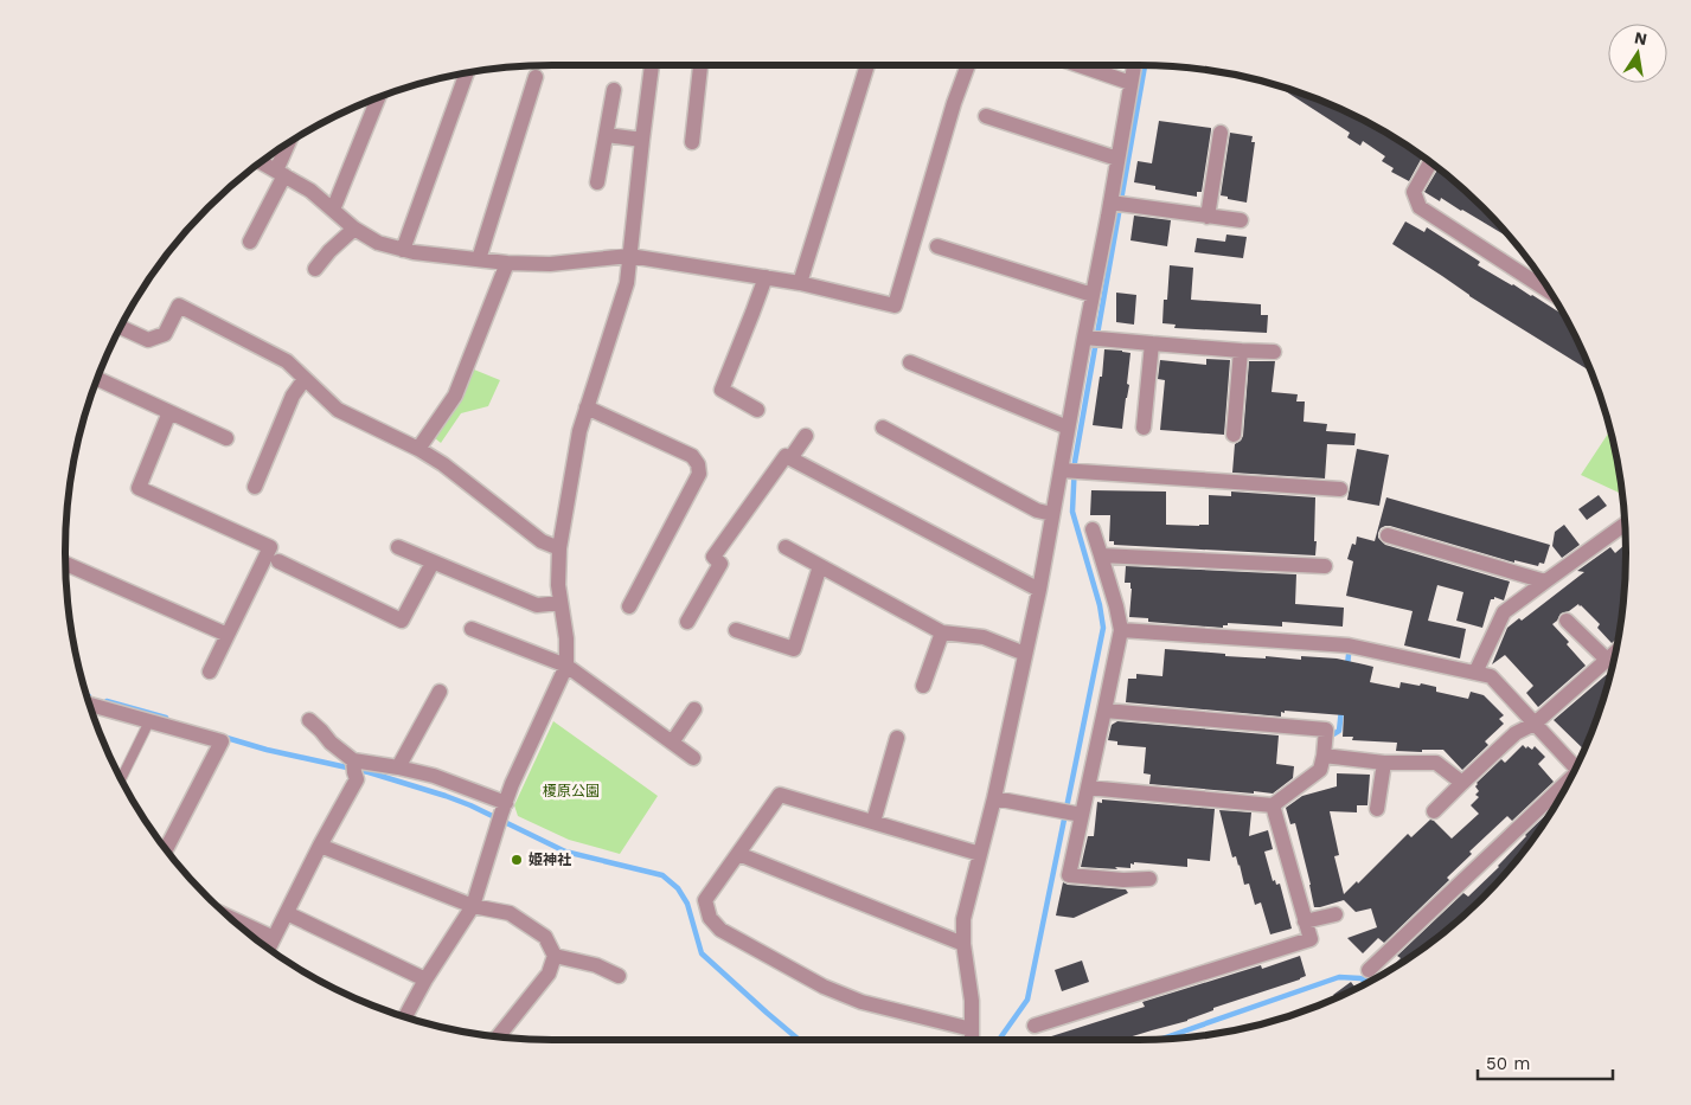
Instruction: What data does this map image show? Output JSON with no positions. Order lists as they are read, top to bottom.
{
  "parks": ["榎原公園"],
  "places": ["姫神社"],
  "scale_bar": "50 m",
  "north": "top"
}
